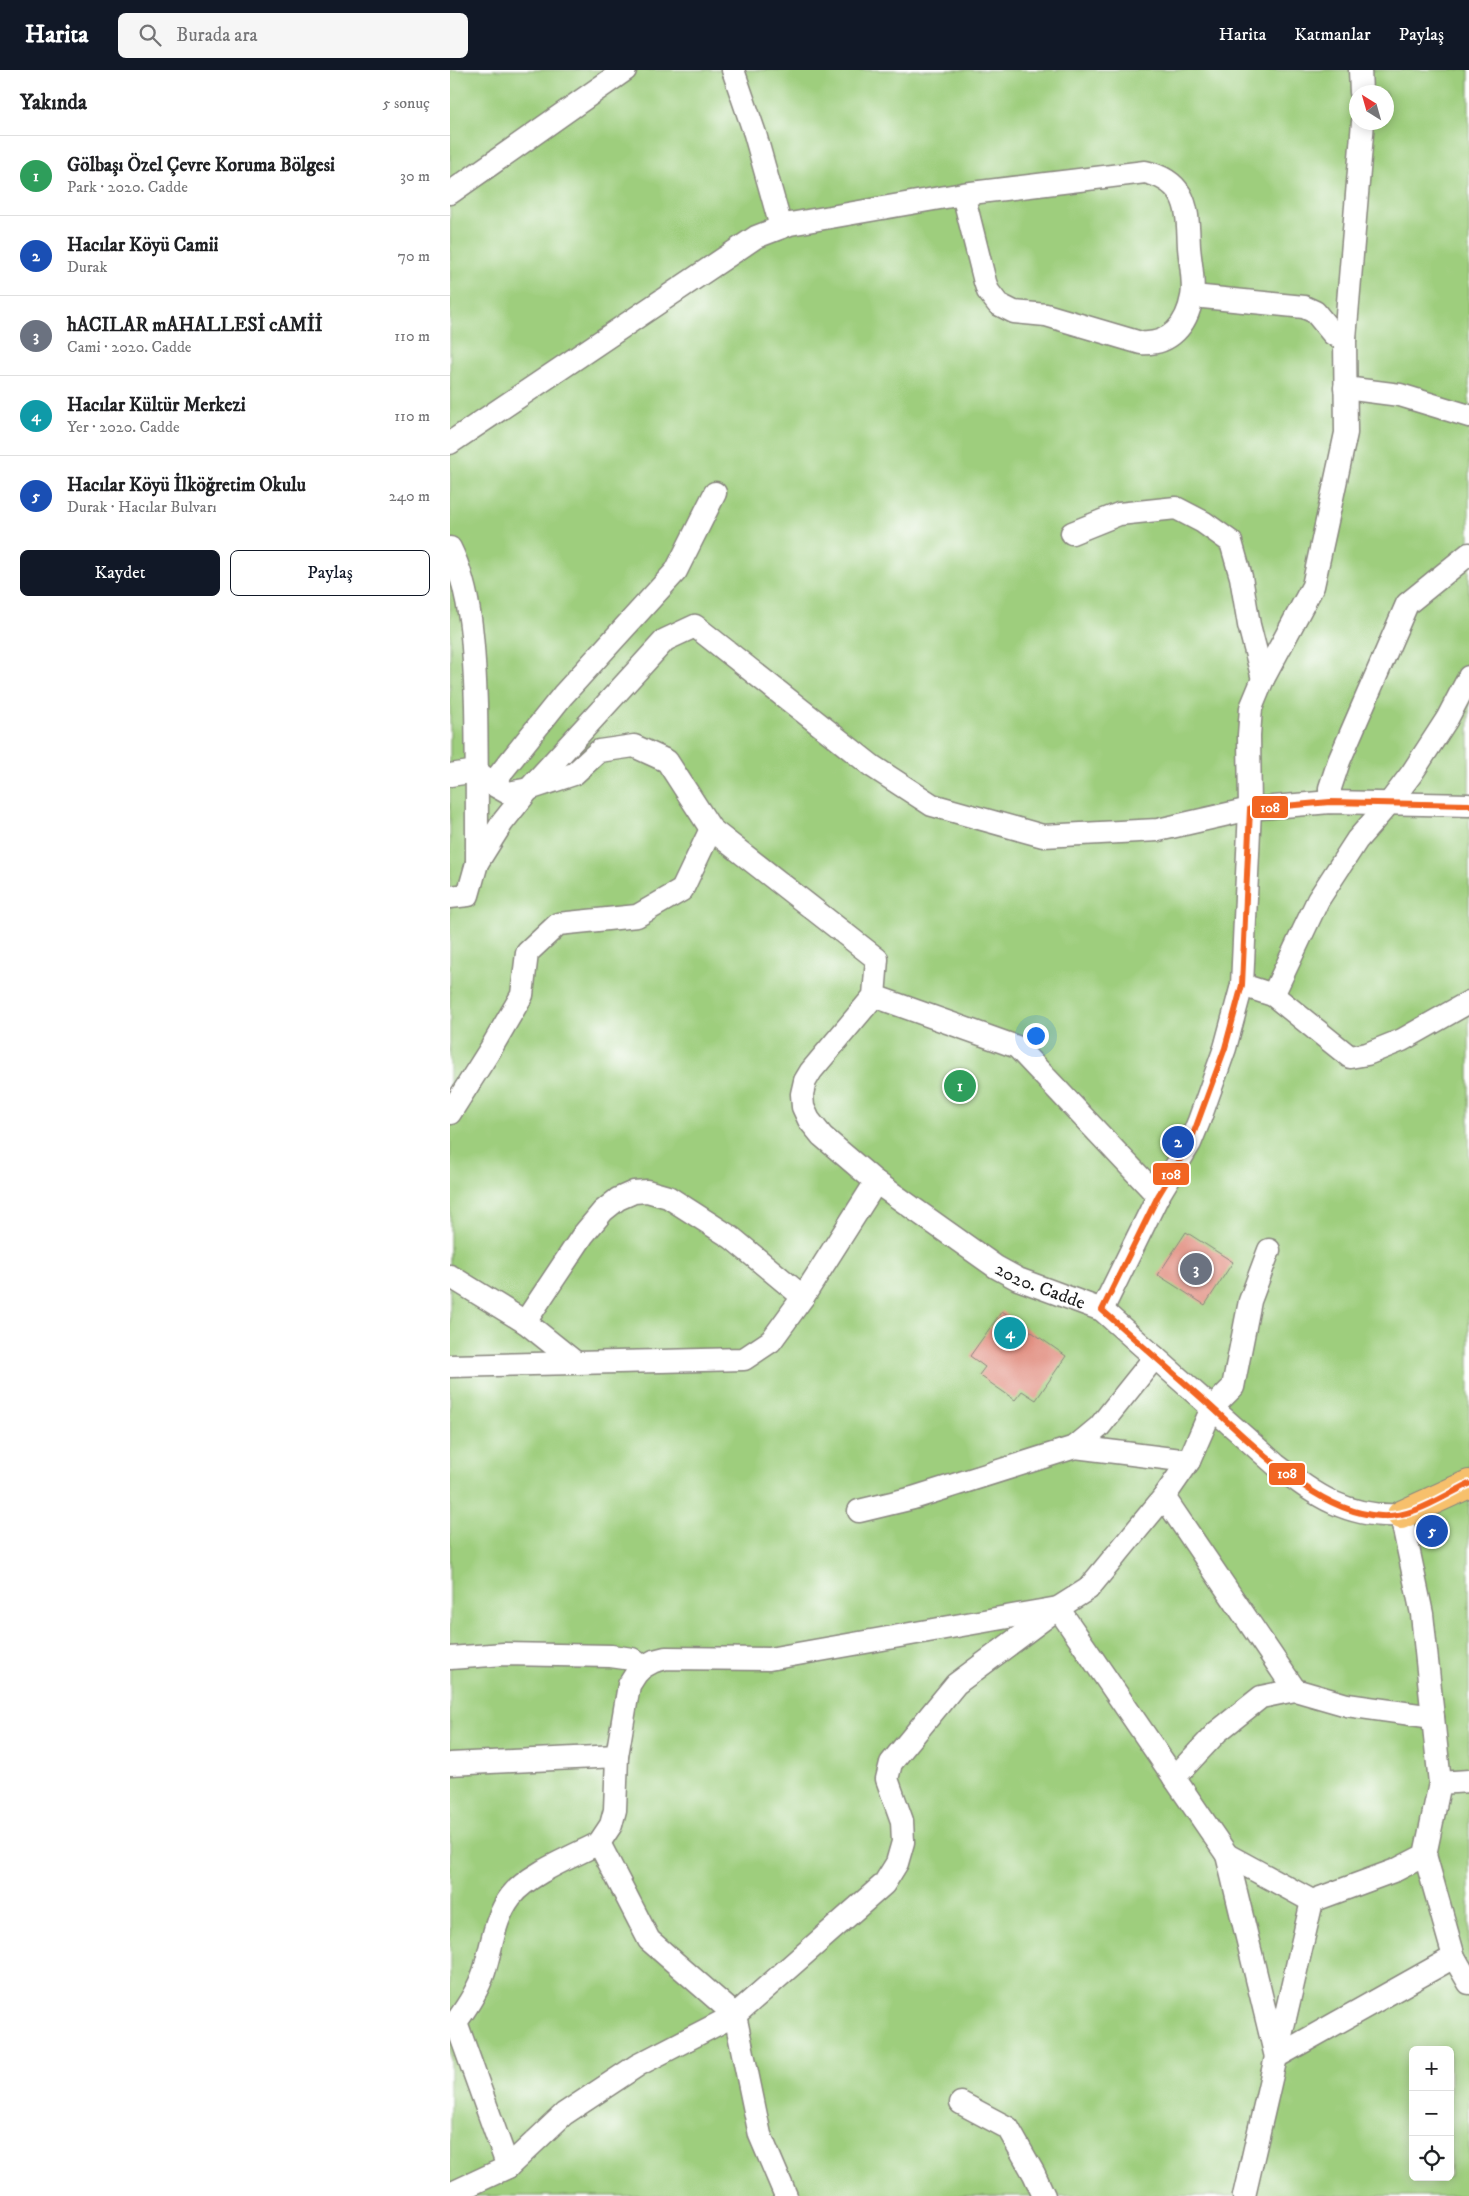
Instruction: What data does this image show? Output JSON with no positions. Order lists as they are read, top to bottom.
{
  "streets": {
    "street": ["2020. Cadde"]
  },
  "lines": ["transit line 108"],
  "north": "top left",
  "page": {
    "header": "Harita",
    "search": "Burada ara",
    "nav": ["Harita", "Katmanlar", "Paylaş"],
    "heading": ["Yakında", "5 sonuç"],
    "list": [
      {
        "mark": "1",
        "name": "Gölbaşı Özel Çevre Koruma Bölgesi",
        "note": "Park · 2020. Cadde",
        "value": "30 m"
      },
      {
        "mark": "2",
        "name": "Hacılar Köyü Camii",
        "note": "Durak",
        "value": "70 m"
      },
      {
        "mark": "3",
        "name": "hACILAR mAHALLESİ cAMİİ",
        "note": "Cami · 2020. Cadde",
        "value": "110 m"
      },
      {
        "mark": "4",
        "name": "Hacılar Kültür Merkezi",
        "note": "Yer · 2020. Cadde",
        "value": "110 m"
      },
      {
        "mark": "5",
        "name": "Hacılar Köyü İlköğretim Okulu",
        "note": "Durak · Hacılar Bulvarı",
        "value": "240 m"
      }
    ],
    "buttons": ["Kaydet", "Paylaş"],
    "pins": [
      "1",
      "2",
      "3",
      "4",
      "5"
    ],
    "map_buttons": ["+", "−"]
  }
}
